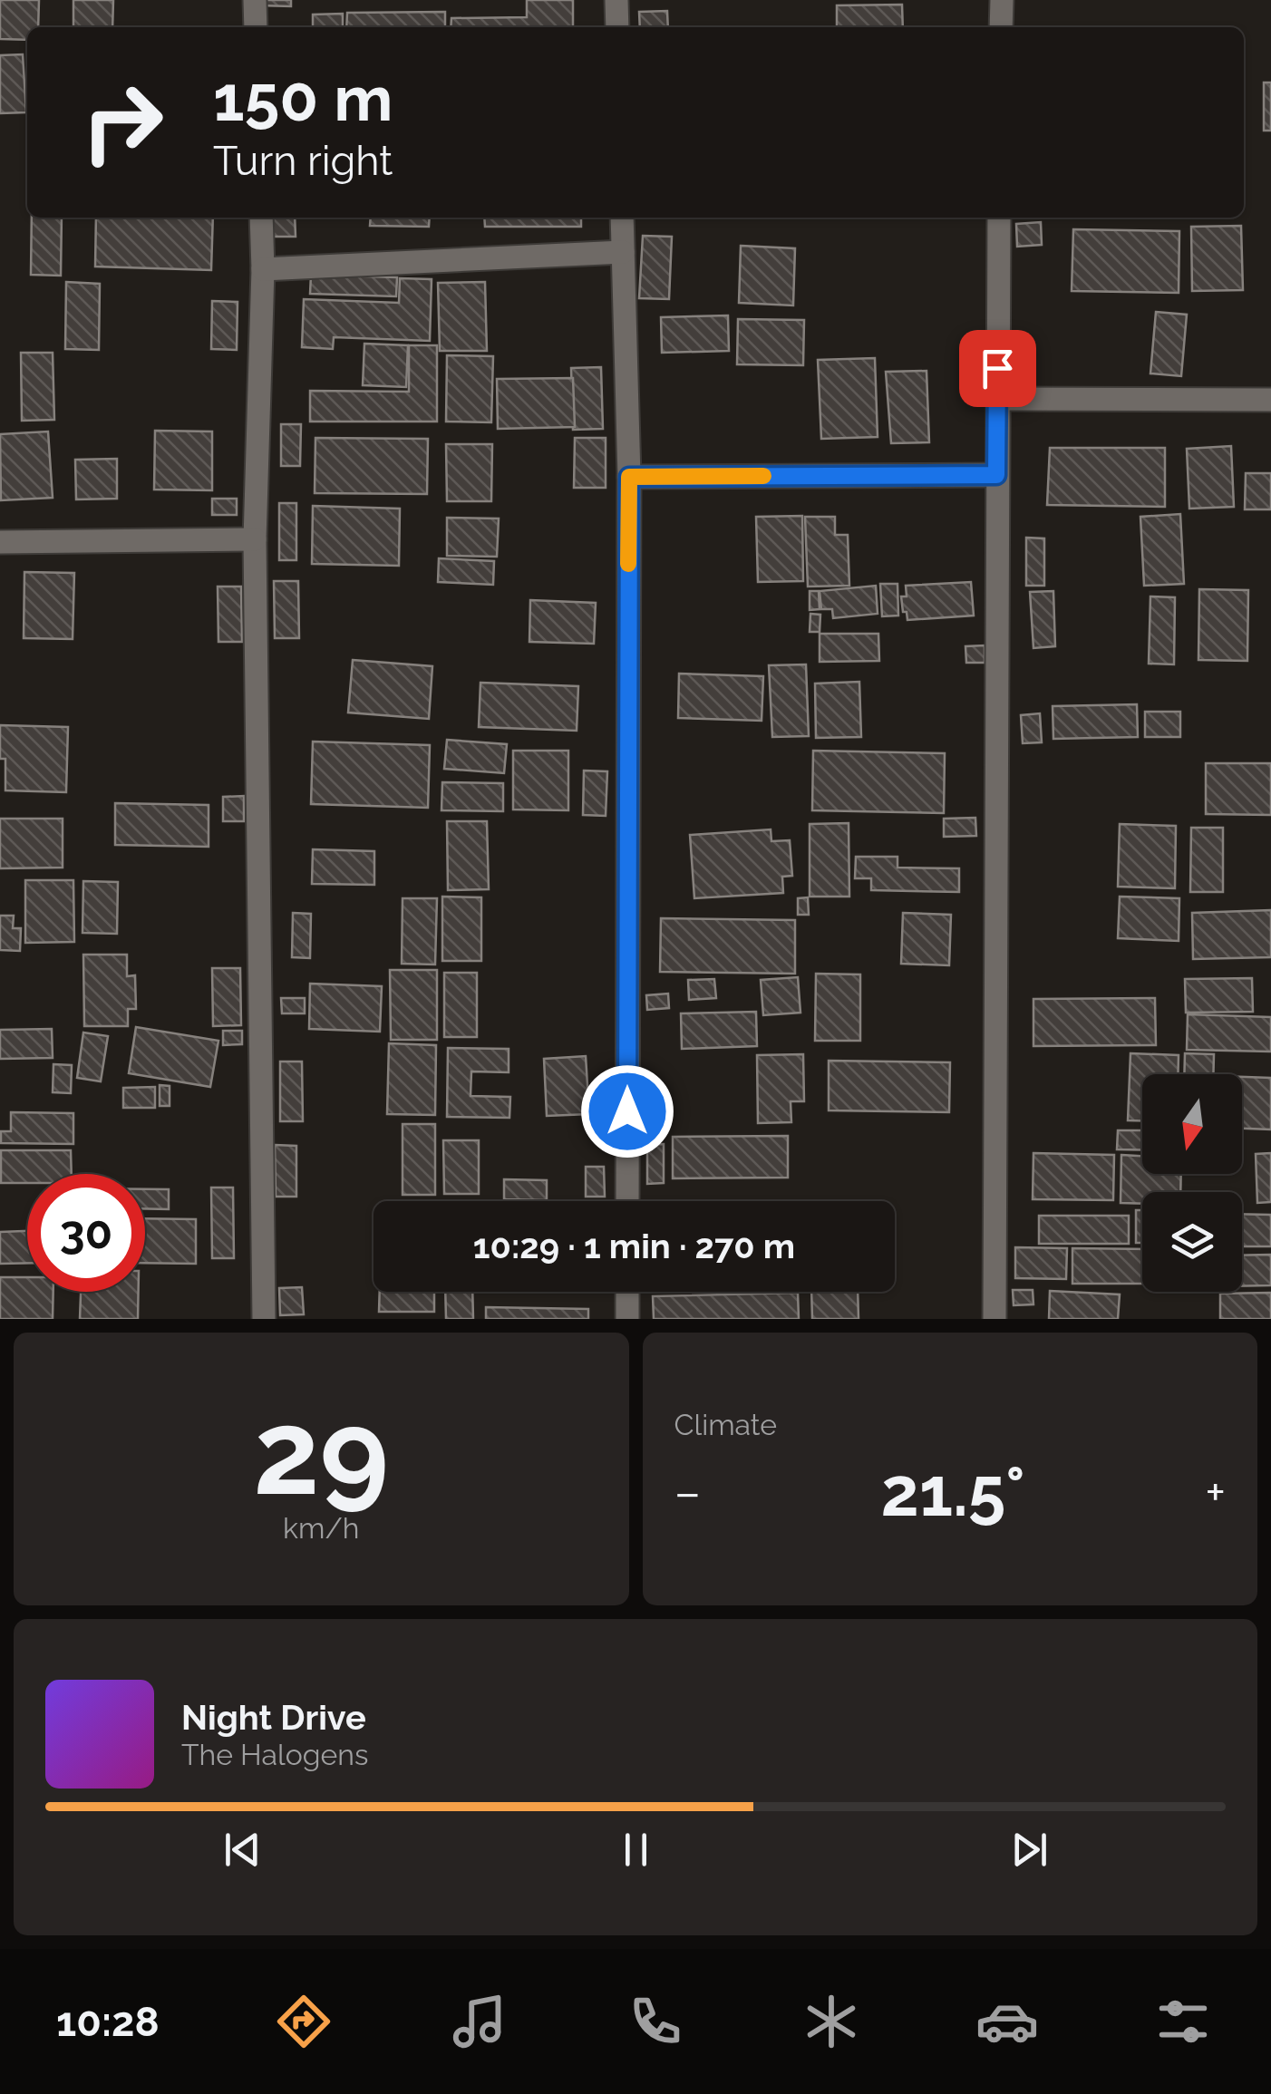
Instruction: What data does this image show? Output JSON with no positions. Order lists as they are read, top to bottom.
{
  "north": "bottom",
  "page": {
    "turn": ["150 m", "Turn right"],
    "limit": "30",
    "trip": "10:29 · 1 min · 270 m",
    "tile": [
      ["29", "km/h"],
      "Climate"
    ],
    "heat": ["−", "21.5°", "+"],
    "song": ["Night Drive", "The Halogens"],
    "tabs": "10:28"
  }
}
